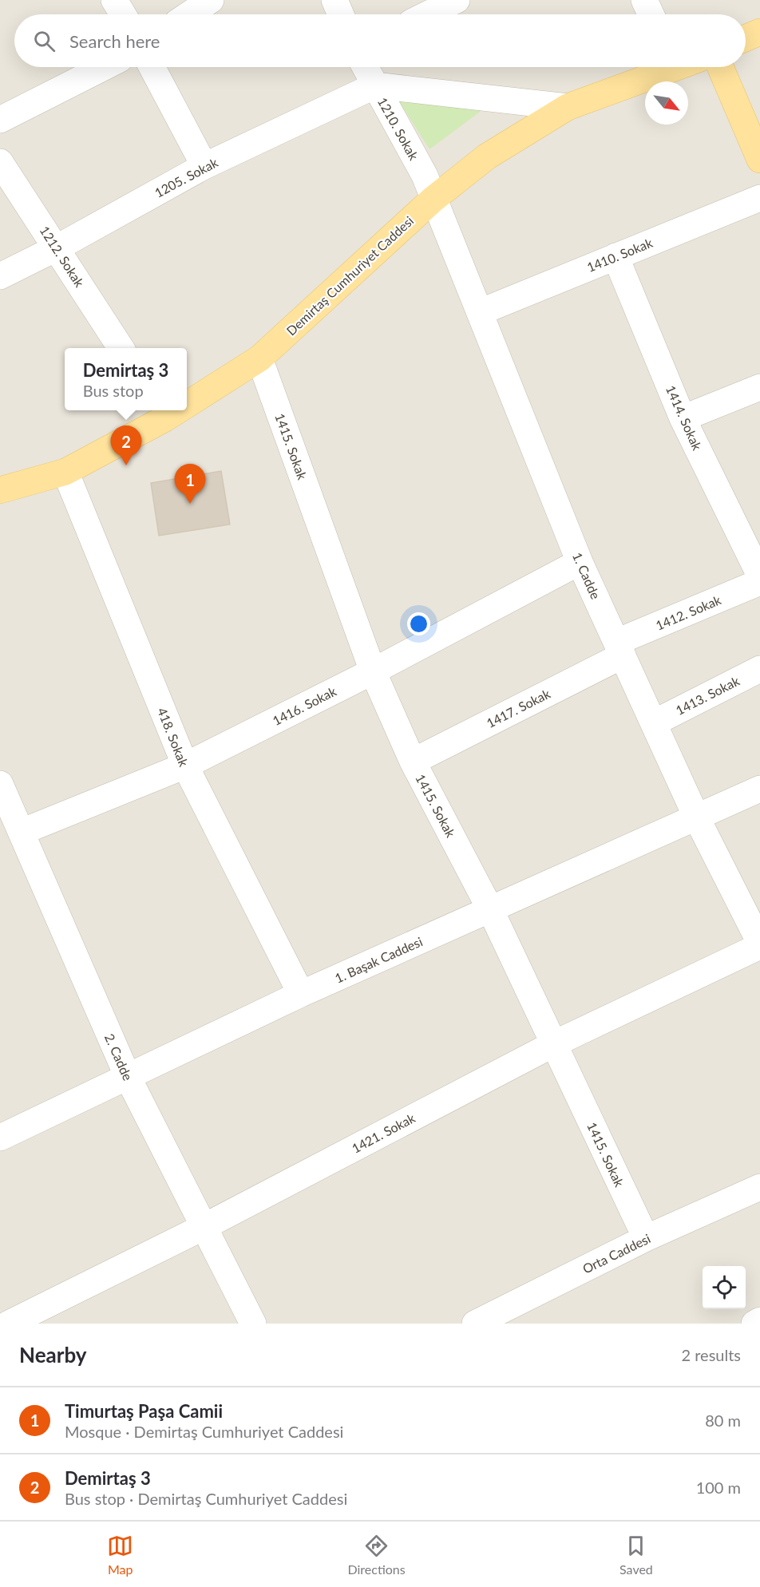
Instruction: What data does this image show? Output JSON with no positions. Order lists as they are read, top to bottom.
{
  "streets": {
    "main road": ["Demirtaş Cumhuriyet Caddesi"],
    "street": [
      "1210. Sokak",
      "1205. Sokak",
      "1410. Sokak",
      "1212. Sokak",
      "1414. Sokak",
      "1415. Sokak",
      "1. Cadde",
      "1412. Sokak",
      "1413. Sokak",
      "1416. Sokak",
      "1417. Sokak",
      "418. Sokak",
      "1. Başak Caddesi",
      "2. Cadde",
      "1421. Sokak",
      "Orta Caddesi"
    ]
  },
  "crossings": [
    ["1210. Sokak", "1205. Sokak"],
    ["1210. Sokak", "Demirtaş Cumhuriyet Caddesi"],
    ["1210. Sokak", "1. Cadde"],
    ["1205. Sokak", "1212. Sokak"],
    ["1410. Sokak", "1414. Sokak"],
    ["1410. Sokak", "1. Cadde"],
    ["Demirtaş Cumhuriyet Caddesi", "1415. Sokak"],
    ["Demirtaş Cumhuriyet Caddesi", "1. Cadde"],
    ["Demirtaş Cumhuriyet Caddesi", "418. Sokak"],
    ["1415. Sokak", "1416. Sokak"],
    ["1415. Sokak", "1417. Sokak"],
    ["1415. Sokak", "1. Başak Caddesi"],
    ["1415. Sokak", "1421. Sokak"],
    ["1415. Sokak", "Orta Caddesi"],
    ["1. Cadde", "1412. Sokak"],
    ["1. Cadde", "1413. Sokak"],
    ["1. Cadde", "1416. Sokak"],
    ["1. Cadde", "1417. Sokak"],
    ["1. Cadde", "1. Başak Caddesi"],
    ["1. Cadde", "1421. Sokak"],
    ["1412. Sokak", "1417. Sokak"],
    ["1416. Sokak", "418. Sokak"],
    ["1416. Sokak", "2. Cadde"],
    ["418. Sokak", "1. Başak Caddesi"],
    ["1. Başak Caddesi", "2. Cadde"],
    ["2. Cadde", "1421. Sokak"]
  ],
  "north": "bottom right",
  "page": {
    "search": "Search here",
    "popup": ["Demirtaş 3", "Bus stop"],
    "pins": ["2", "1"],
    "heading": ["Nearby", "2 results"],
    "list": [
      {
        "mark": "1",
        "name": "Timurtaş Paşa Camii",
        "note": "Mosque · Demirtaş Cumhuriyet Caddesi",
        "value": "80 m"
      },
      {
        "mark": "2",
        "name": "Demirtaş 3",
        "note": "Bus stop · Demirtaş Cumhuriyet Caddesi",
        "value": "100 m"
      }
    ],
    "nav": ["Map", "Directions", "Saved"]
  }
}
